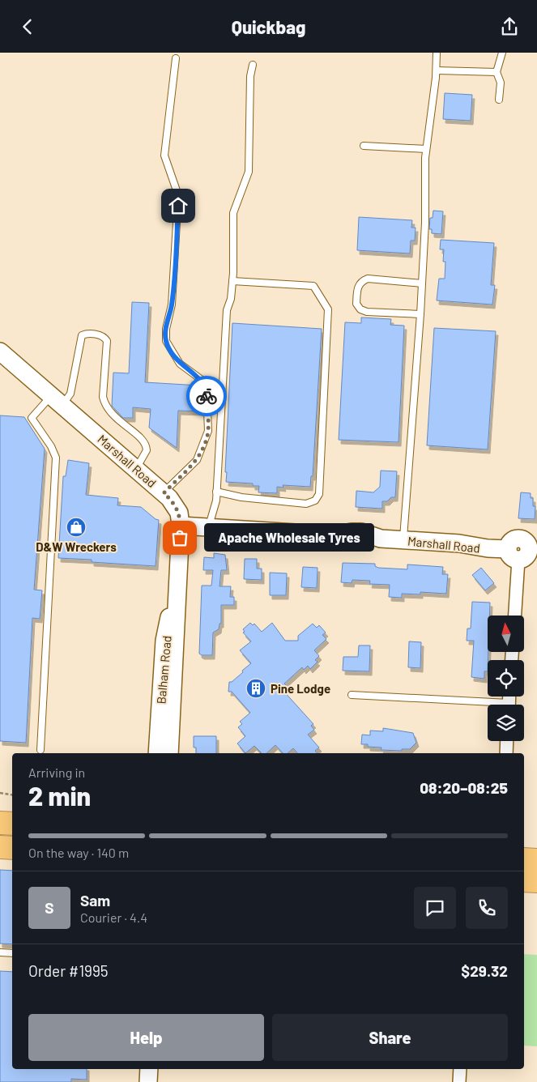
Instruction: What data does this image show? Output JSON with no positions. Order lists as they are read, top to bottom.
{
  "streets": {
    "street": ["Marshall Road", "Balham Road"]
  },
  "crossings": [
    ["Marshall Road", "Balham Road"]
  ],
  "places": {
    "shop": ["D&W Wreckers"],
    "other": ["Apache Wholesale Tyres"],
    "building": ["Pine Lodge"]
  },
  "north": "top",
  "page": {
    "header": "Quickbag",
    "bubble": "Apache Wholesale Tyres",
    "heading": ["2 min", "Arriving in", "08:20–08:25"],
    "panel": [
      "Sam",
      "Courier · 4.4",
      "Order #1995",
      "$29.32"
    ],
    "bar": "On the way · 140 m",
    "round": "S",
    "buttons": ["Help", "Share"]
  }
}
